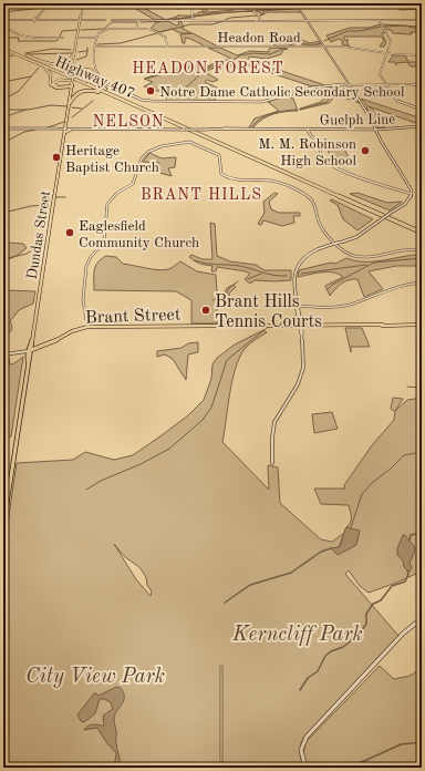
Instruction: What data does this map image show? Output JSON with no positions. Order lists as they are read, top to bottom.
{
  "streets": {
    "highway": ["Highway 407"],
    "main road": ["Guelph Line", "Dundas Street", "Brant Street"],
    "street": ["Headon Road"]
  },
  "crossings": [
    ["Guelph Line", "Dundas Street"],
    ["Dundas Street", "Brant Street"]
  ],
  "districts": ["HEADON FOREST", "NELSON", "BRANT HILLS"],
  "parks": ["Kerncliff Park", "City View Park"],
  "places": [
    "Notre Dame Catholic Secondary School",
    "M. M. Robinson High School",
    "Heritage Baptist Church",
    "Eaglesfield Community Church",
    "Brant Hills Tennis Courts"
  ]
}
